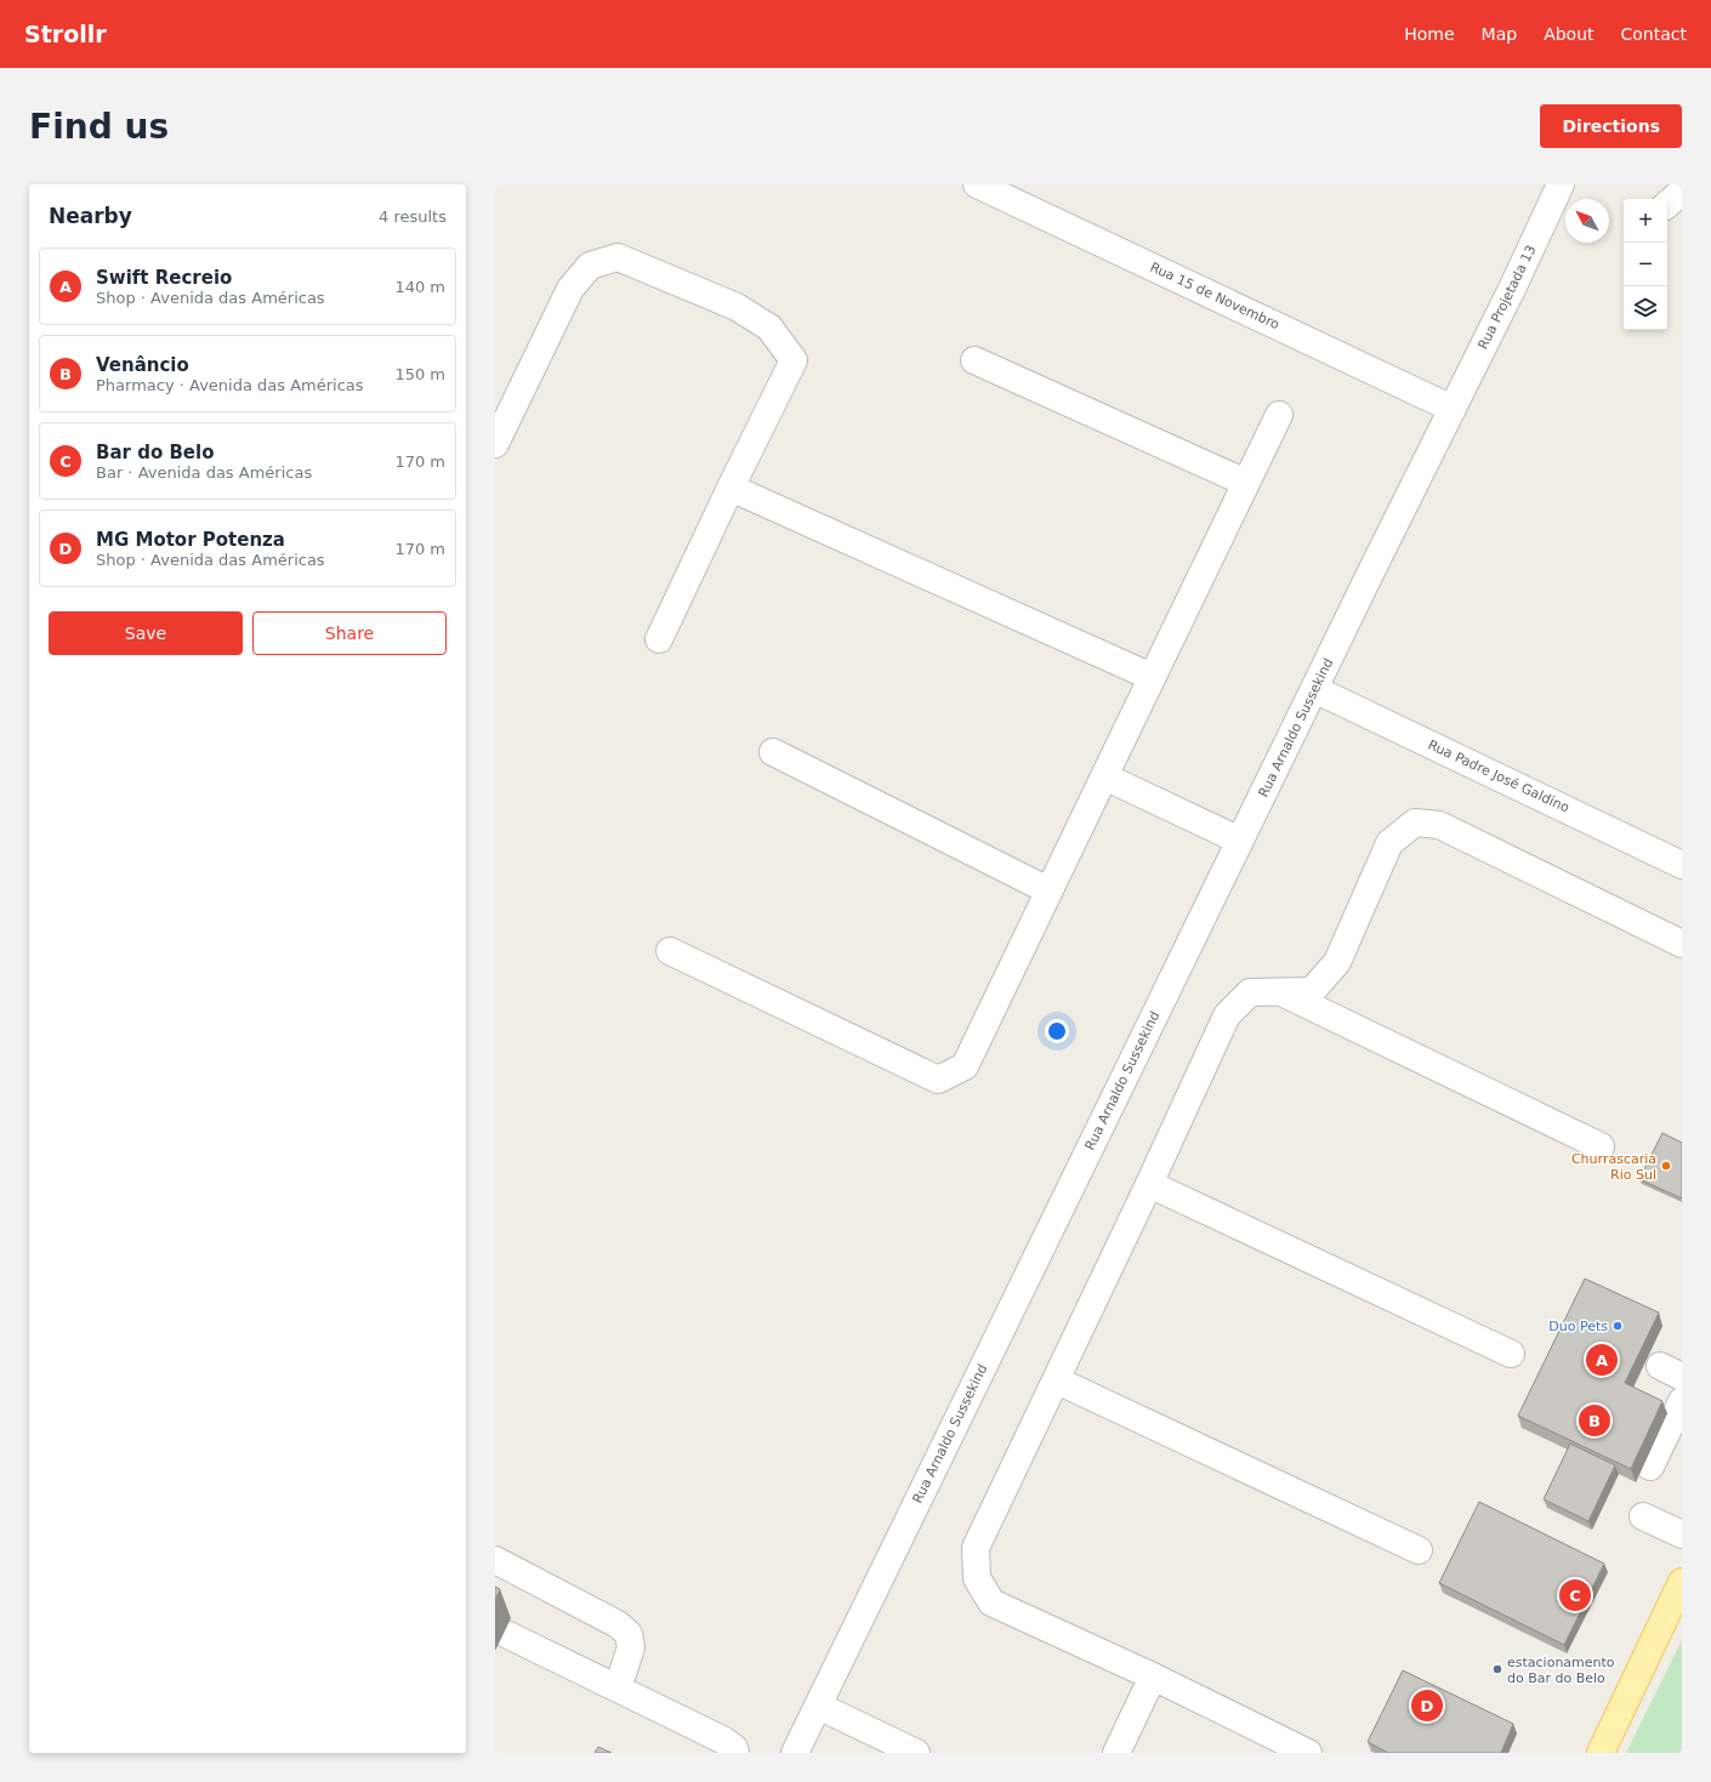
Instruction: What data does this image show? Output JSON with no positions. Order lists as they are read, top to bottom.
{
  "streets": {
    "street": [
      "Rua 15 de Novembro",
      "Rua Projetada 13",
      "Rua Arnaldo Sussekind",
      "Rua Padre José Galdino"
    ]
  },
  "crossings": [
    ["Rua 15 de Novembro", "Rua Projetada 13"],
    ["Rua 15 de Novembro", "Rua Arnaldo Sussekind"],
    ["Rua Projetada 13", "Rua Arnaldo Sussekind"],
    ["Rua Arnaldo Sussekind", "Rua Padre José Galdino"]
  ],
  "places": ["Churrascaria Rio Sul", "Duo Pets", "estacionamento do Bar do Belo"],
  "north": "top left",
  "page": {
    "header": "Strollr",
    "nav": [
      "Home",
      "Map",
      "About",
      "Contact"
    ],
    "buttons": [
      "Directions",
      ["Save", "Share"]
    ],
    "title": "Find us",
    "heading": ["Nearby", "4 results"],
    "map_buttons": ["+", "−"],
    "list": [
      {
        "mark": "A",
        "name": "Swift Recreio",
        "note": "Shop · Avenida das Américas",
        "value": "140 m"
      },
      {
        "mark": "B",
        "name": "Venâncio",
        "note": "Pharmacy · Avenida das Américas",
        "value": "150 m"
      },
      {
        "mark": "C",
        "name": "Bar do Belo",
        "note": "Bar · Avenida das Américas",
        "value": "170 m"
      },
      {
        "mark": "D",
        "name": "MG Motor Potenza",
        "note": "Shop · Avenida das Américas",
        "value": "170 m"
      }
    ],
    "pins": [
      "A",
      "B",
      "C",
      "D"
    ]
  }
}
